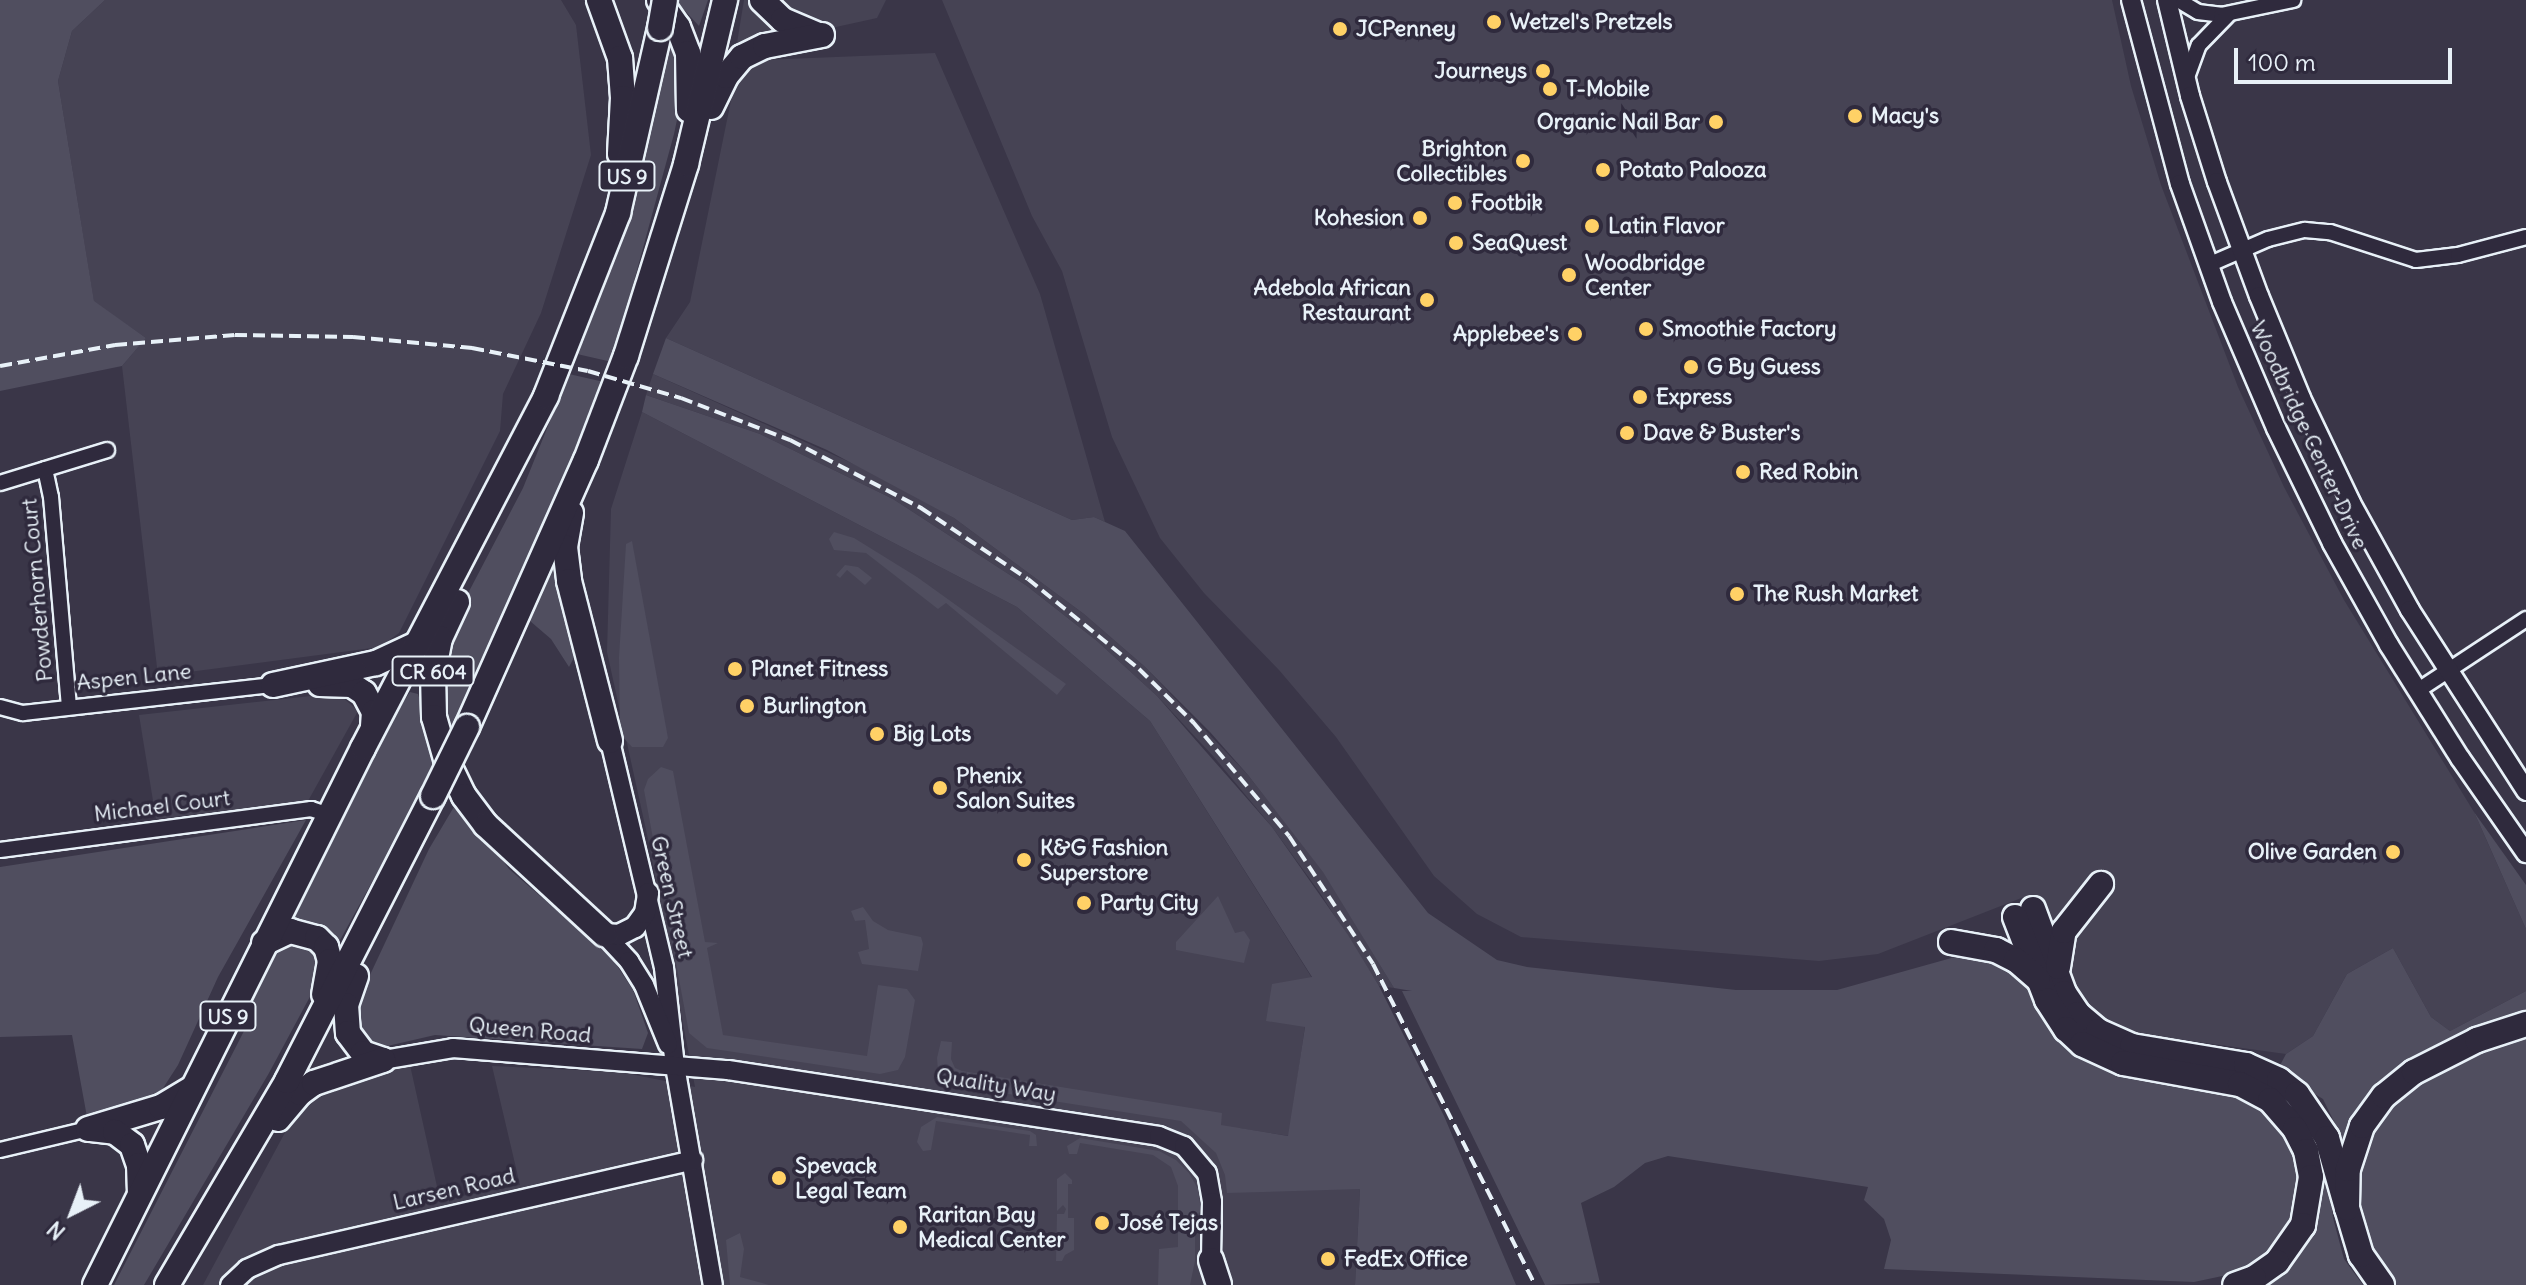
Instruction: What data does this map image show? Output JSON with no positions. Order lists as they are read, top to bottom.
{
  "streets": {
    "highway": ["US 9", "CR 604"],
    "street": [
      "Woodbridge Center Drive",
      "Powderhorn Court",
      "Aspen Lane",
      "Michael Court",
      "Green Street",
      "Queen Road",
      "Quality Way",
      "Larsen Road"
    ]
  },
  "crossings": [
    ["US 9", "CR 604"],
    ["US 9", "Michael Court"],
    ["Powderhorn Court", "Aspen Lane"],
    ["CR 604", "Green Street"],
    ["Green Street", "Queen Road"],
    ["Green Street", "Quality Way"],
    ["Green Street", "Larsen Road"],
    ["Queen Road", "Quality Way"]
  ],
  "places": [
    "Wetzel's Pretzels",
    "JCPenney",
    "Journeys",
    "T-Mobile",
    "Macy's",
    "Organic Nail Bar",
    "Brighton Collectibles",
    "Potato Palooza",
    "Footbik",
    "Kohesion",
    "Latin Flavor",
    "SeaQuest",
    "Woodbridge Center",
    "Adebola African Restaurant",
    "Smoothie Factory",
    "Applebee's",
    "G By Guess",
    "Express",
    "Dave & Buster's",
    "Red Robin",
    "The Rush Market",
    "Planet Fitness",
    "Burlington",
    "Big Lots",
    "Phenix Salon Suites",
    "Olive Garden",
    "K&G Fashion Superstore",
    "Party City",
    "Spevack Legal Team",
    "José Tejas",
    "Raritan Bay Medical Center",
    "FedEx Office"
  ],
  "scale_bar": "100 m",
  "north": "bottom left"
}
